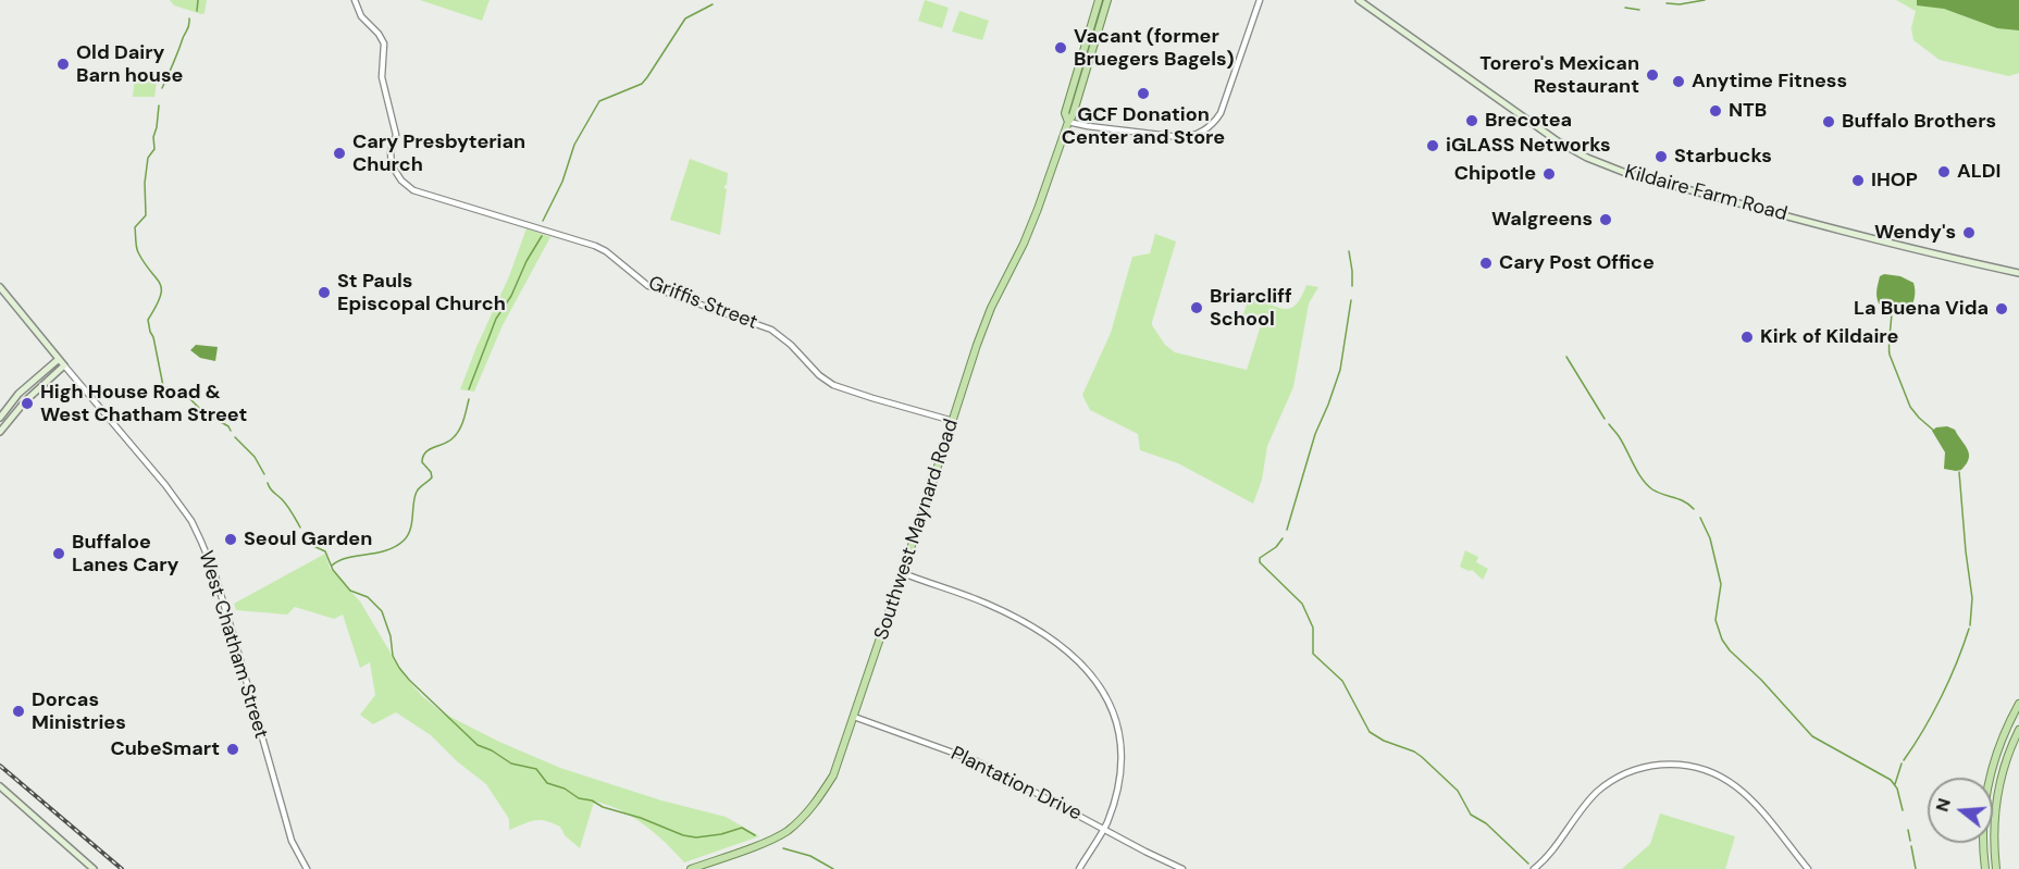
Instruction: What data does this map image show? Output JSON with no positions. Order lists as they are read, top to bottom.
{
  "streets": {
    "main road": ["Kildaire Farm Road", "Southwest Maynard Road", "West Chatham Street"],
    "street": ["Griffis Street", "Plantation Drive"]
  },
  "crossings": [
    ["Griffis Street", "Southwest Maynard Road"],
    ["Southwest Maynard Road", "Plantation Drive"]
  ],
  "places": [
    "Vacant (former Bruegers Bagels)",
    "Old Dairy Barn house",
    "Torero's Mexican Restaurant",
    "Anytime Fitness",
    "GCF Donation Center and Store",
    "NTB",
    "Brecotea",
    "Buffalo Brothers",
    "iGLASS Networks",
    "Cary Presbyterian Church",
    "Starbucks",
    "ALDI",
    "Chipotle",
    "IHOP",
    "Walgreens",
    "Wendy's",
    "Cary Post Office",
    "St Pauls Episcopal Church",
    "Briarcliff School",
    "La Buena Vida",
    "Kirk of Kildaire",
    "High House Road & West Chatham Street",
    "Seoul Garden",
    "Buffaloe Lanes Cary",
    "Dorcas Ministries",
    "CubeSmart"
  ],
  "north": "left"
}
